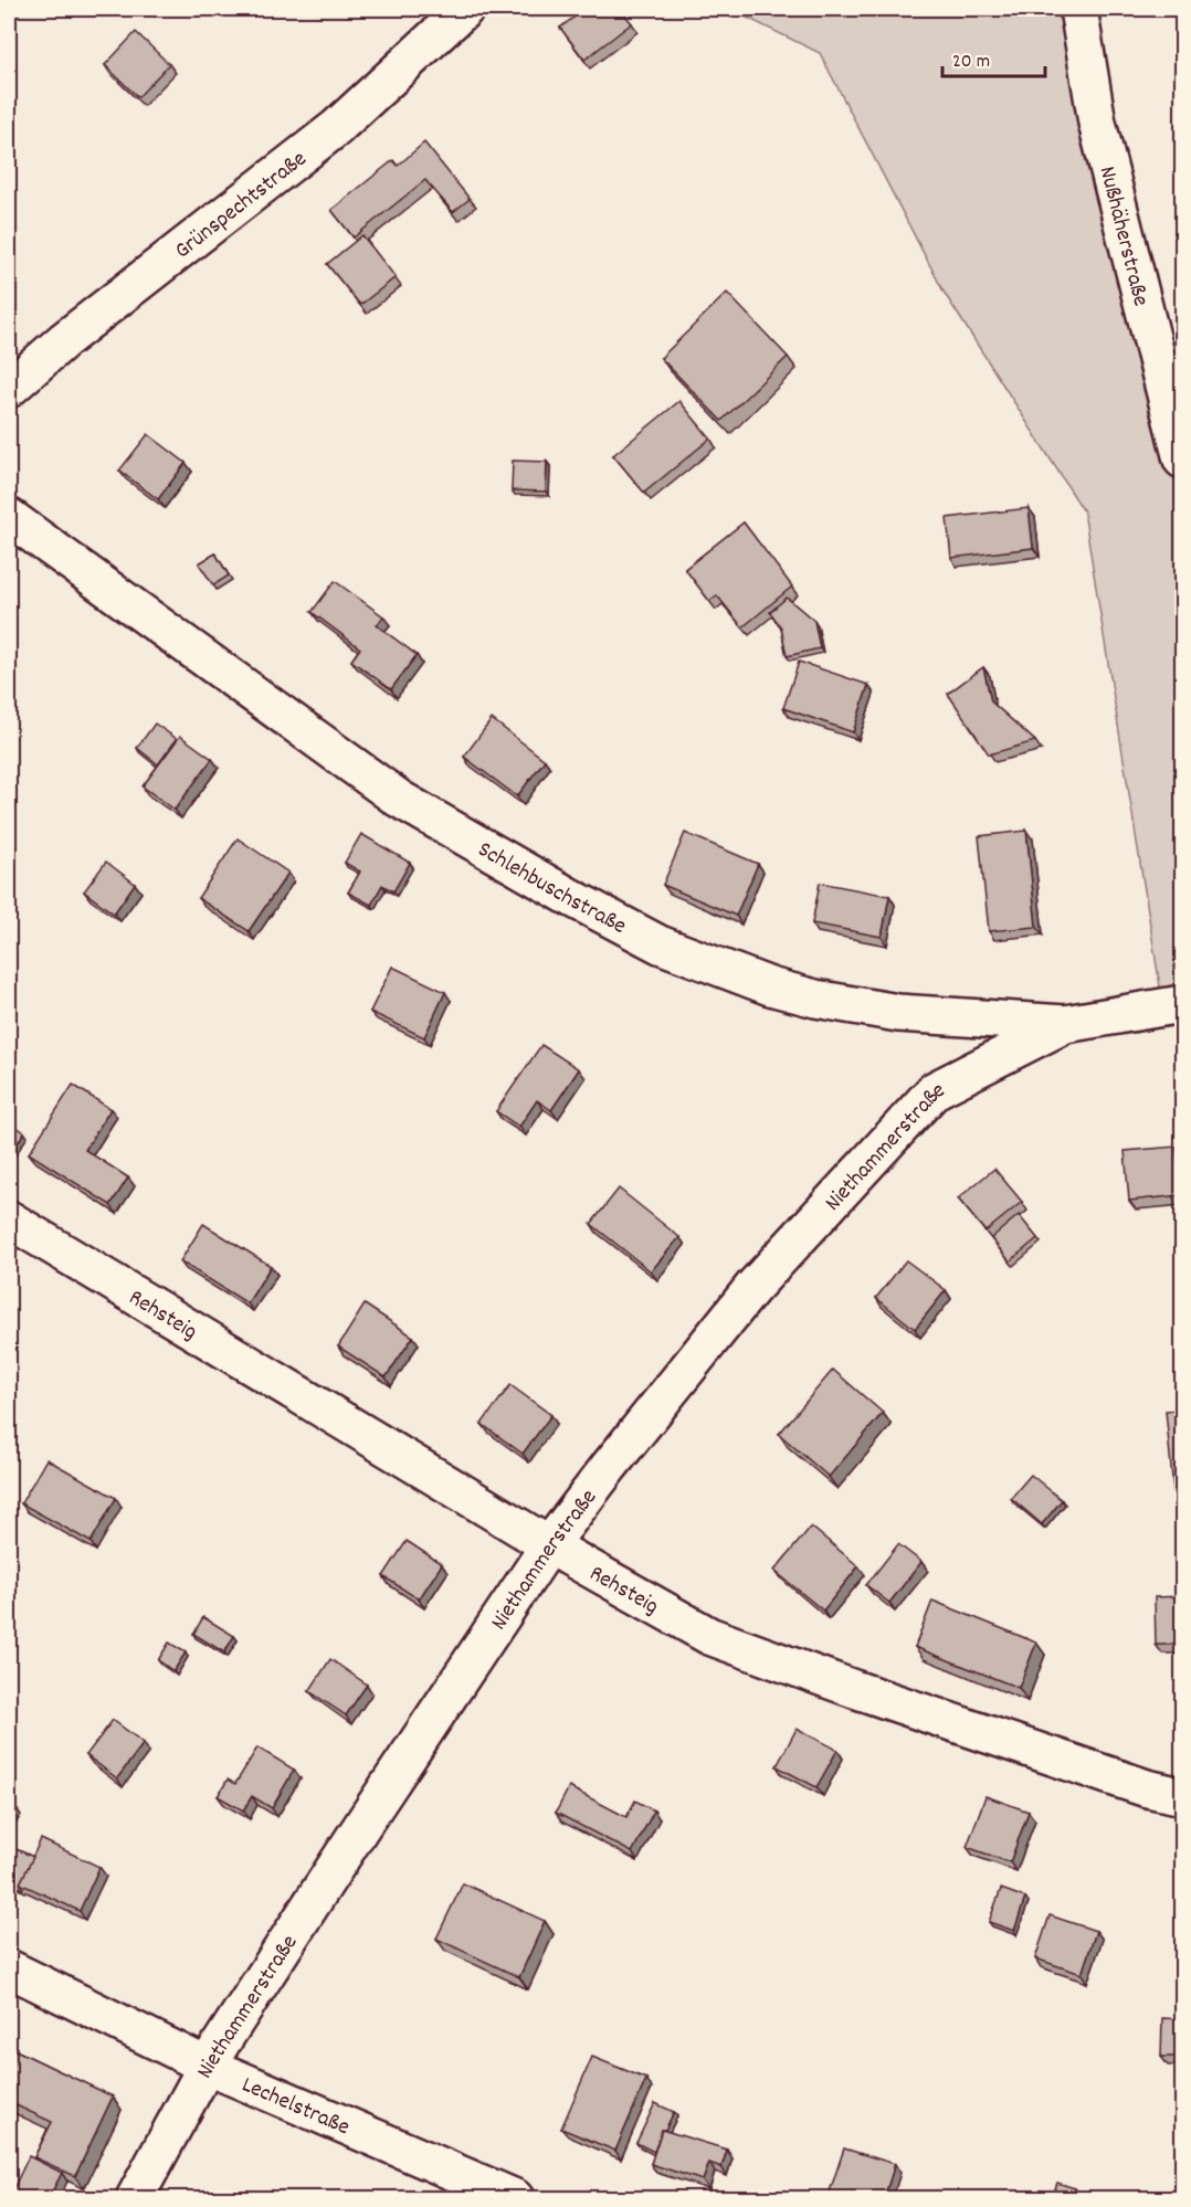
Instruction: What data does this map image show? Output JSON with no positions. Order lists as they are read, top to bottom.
{
  "streets": {
    "street": [
      "Grünspechtstraße",
      "Nußhäherstraße",
      "Schlehbuschstraße",
      "Niethammerstraße",
      "Rehsteig",
      "Lechelstraße"
    ]
  },
  "crossings": [
    ["Schlehbuschstraße", "Niethammerstraße"],
    ["Niethammerstraße", "Rehsteig"],
    ["Niethammerstraße", "Lechelstraße"]
  ],
  "scale_bar": "20 m"
}
